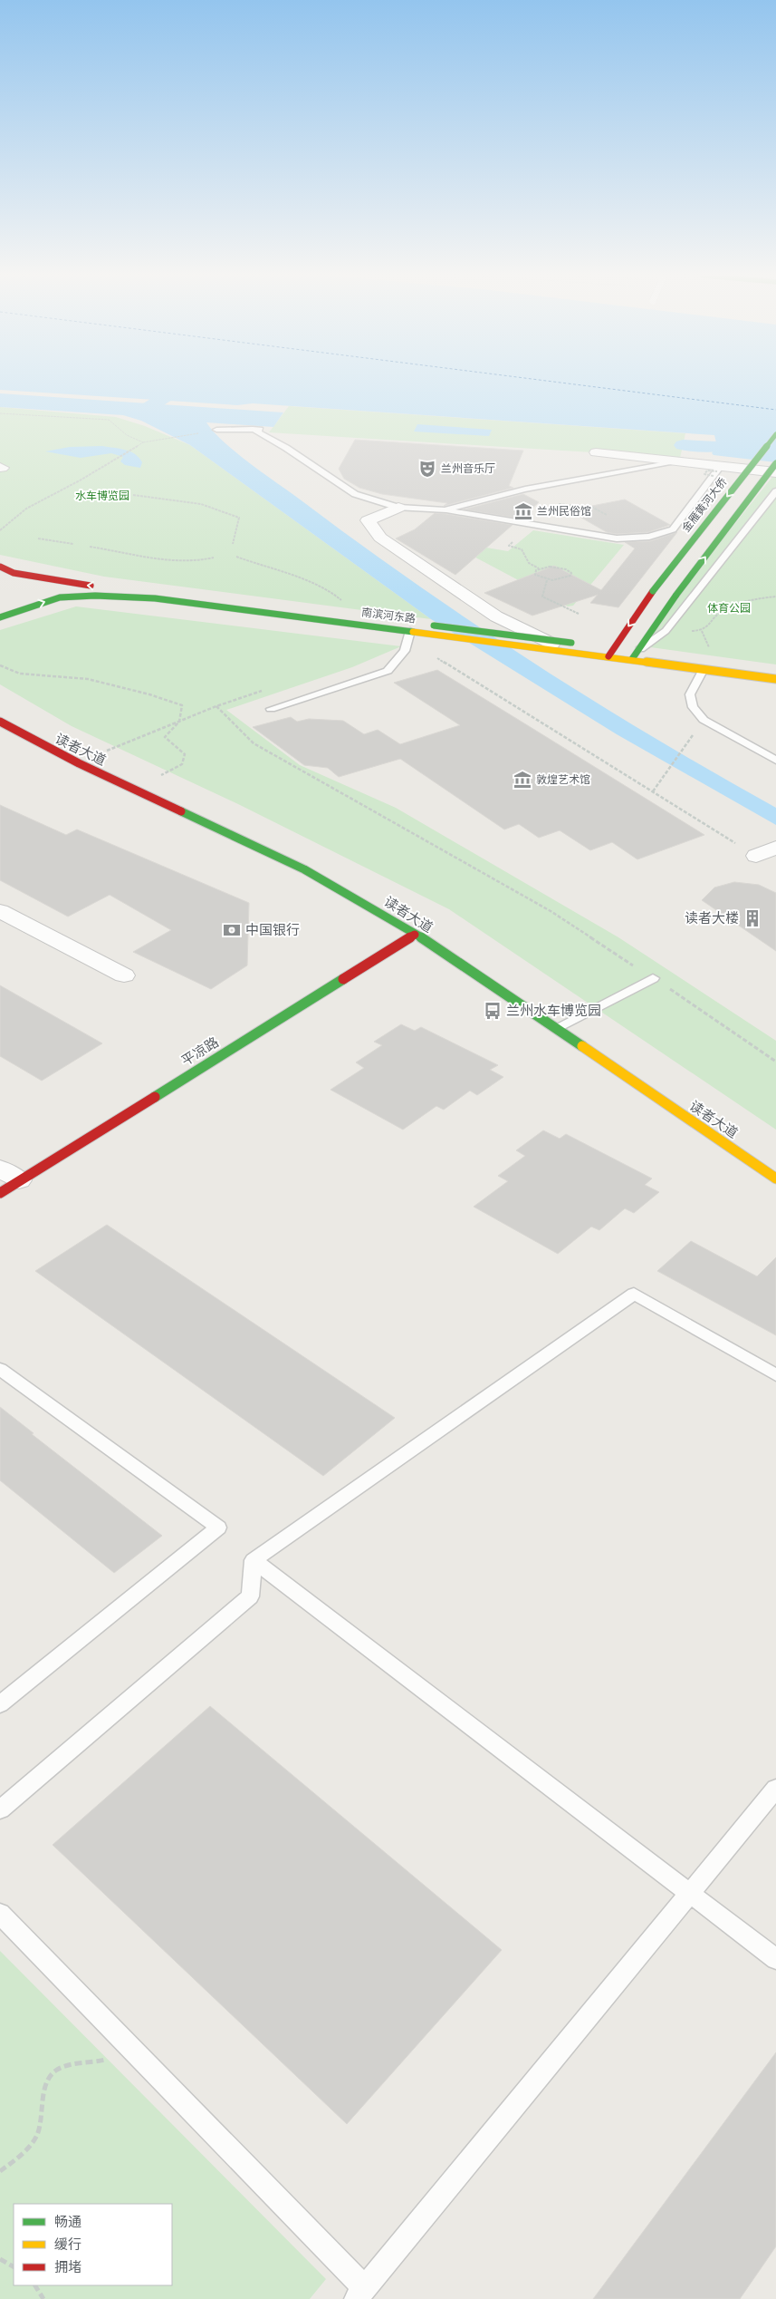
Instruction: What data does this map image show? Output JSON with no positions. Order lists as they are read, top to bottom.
{
  "streets": {
    "main road": [
      "金雁黄河大侨",
      "南滨河东路",
      "读者大道",
      "平凉路"
    ]
  },
  "crossings": [
    ["金雁黄河大侨", "南滨河东路"],
    ["读者大道", "平凉路"]
  ],
  "parks": ["水车博览园", "体育公园"],
  "places": {
    "theatre": ["兰州音乐厅"],
    "museum": ["兰州民俗馆", "敦煌艺术馆"],
    "building": ["读者大楼"],
    "bank": ["中国银行"],
    "bus stop": ["兰州水车博览园"]
  },
  "legend": ["畅通", "缓行", "拥堵"]
}
